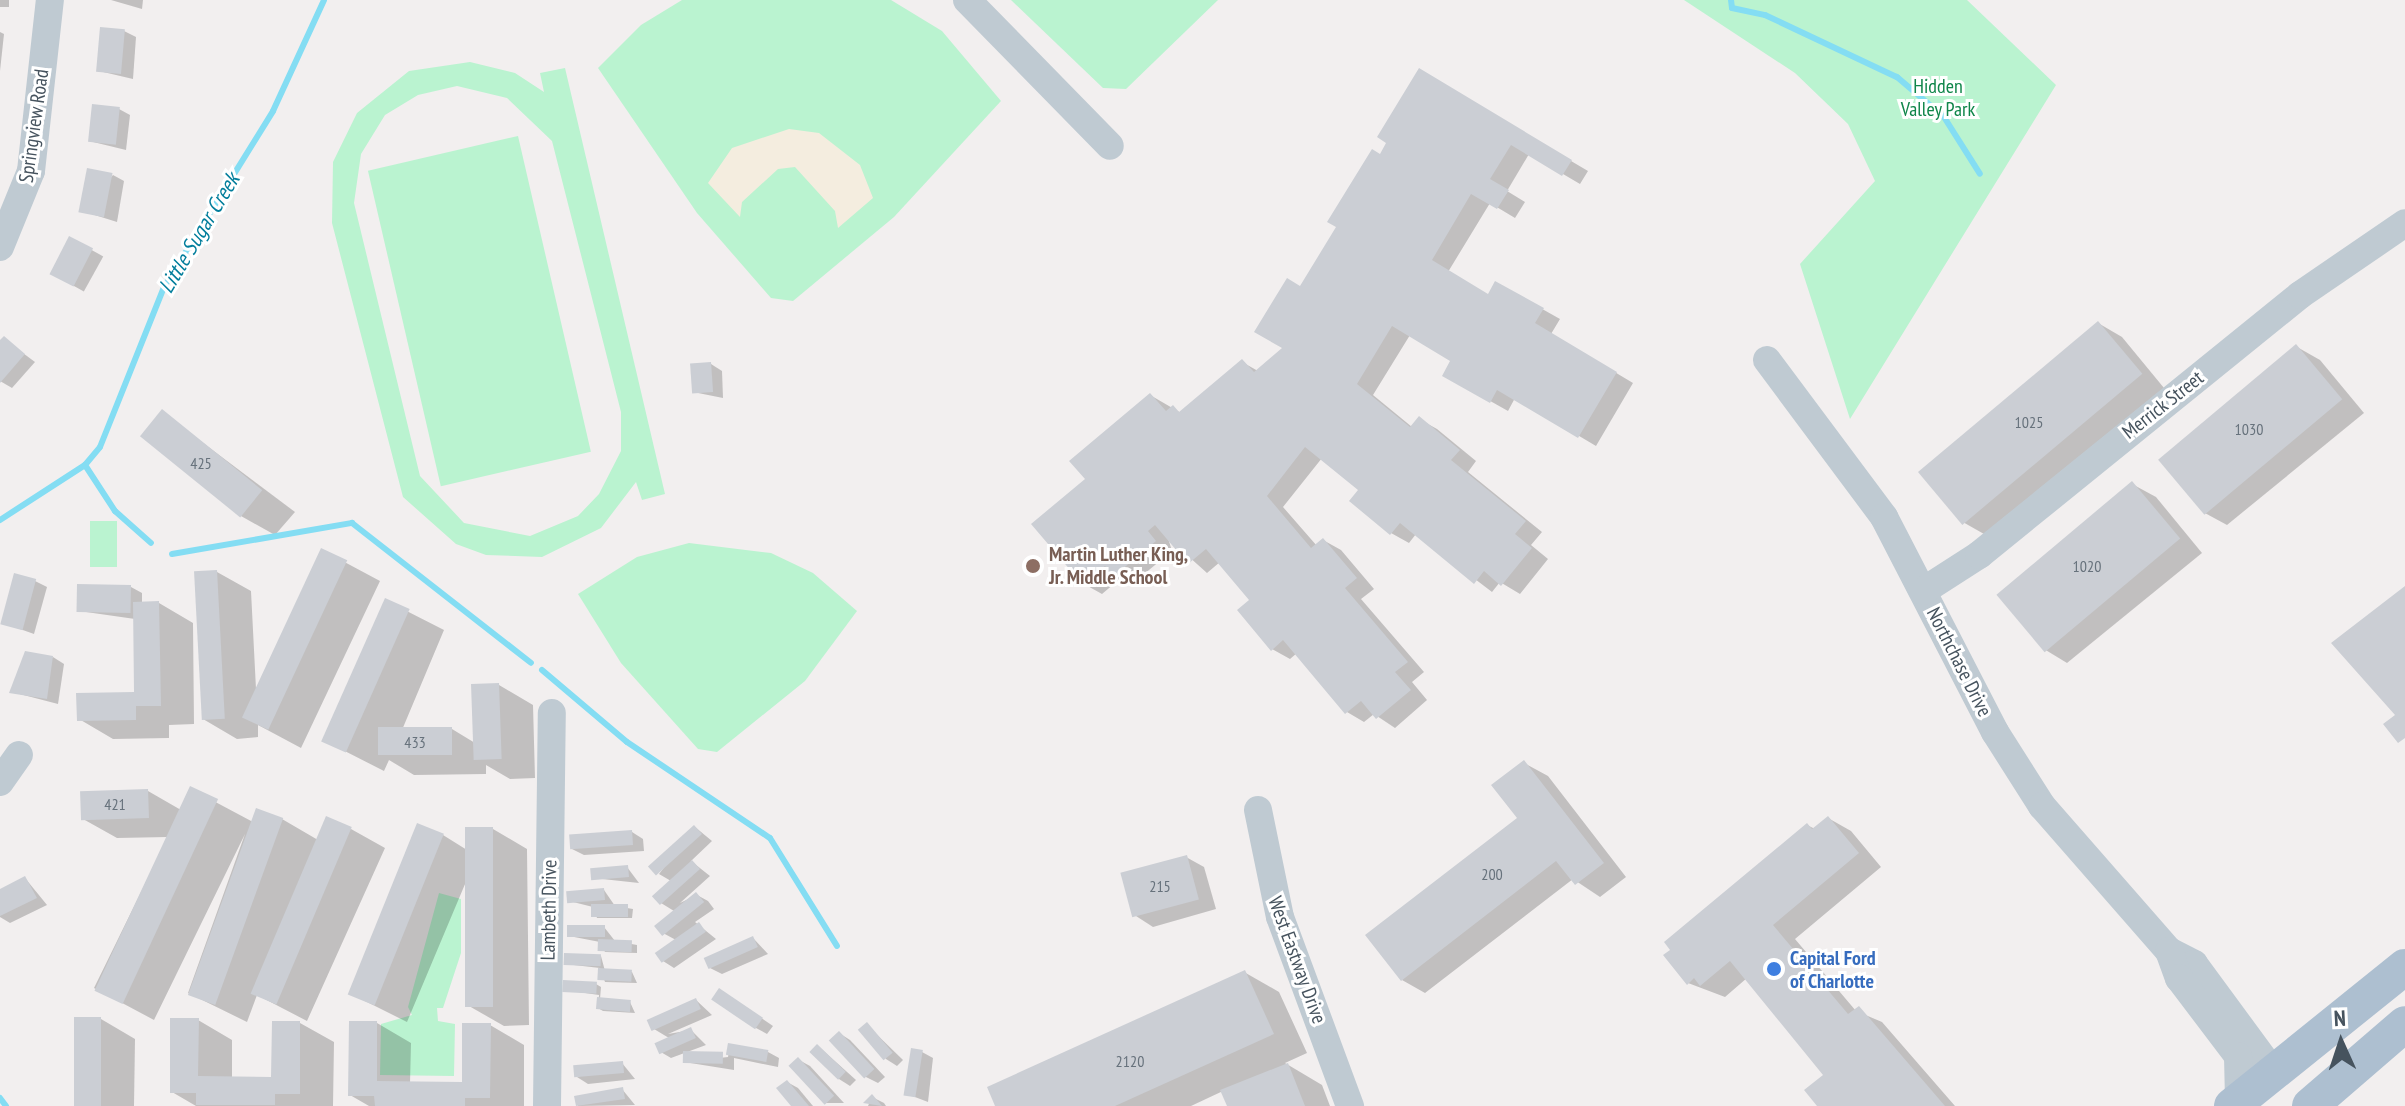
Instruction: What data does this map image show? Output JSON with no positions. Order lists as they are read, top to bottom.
{
  "streets": {
    "street": [
      "Springview Road",
      "Merrick Street",
      "Northchase Drive",
      "Lambeth Drive",
      "West Eastway Drive"
    ]
  },
  "crossings": [
    ["Merrick Street", "Northchase Drive"]
  ],
  "water": ["Little Sugar Creek"],
  "parks": ["Hidden Valley Park"],
  "places": ["Martin Luther King, Jr. Middle School", "Capital Ford of Charlotte"],
  "house_numbers": [
    "1025",
    "1030",
    "425",
    "1020",
    "433",
    "421",
    "200",
    "215",
    "2120"
  ],
  "north": "top"
}
